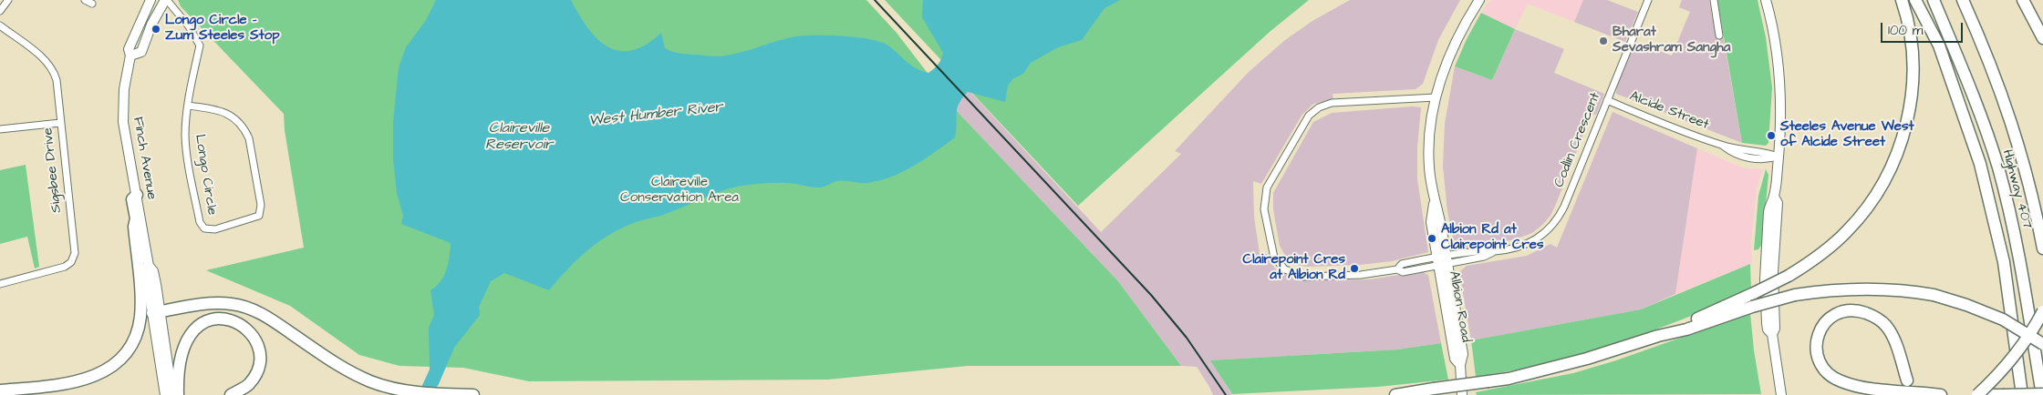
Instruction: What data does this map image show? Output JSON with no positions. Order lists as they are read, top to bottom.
{
  "streets": {
    "highway": ["Highway 407"],
    "main road": ["Finch Avenue", "Albion Road"],
    "street": [
      "Alcide Street",
      "Codlin Crescent",
      "Sigsbee Drive",
      "Longo Circle"
    ]
  },
  "crossings": [
    ["Alcide Street", "Codlin Crescent"],
    ["Codlin Crescent", "Albion Road"]
  ],
  "water": ["West Humber River", "Claireville Reservoir"],
  "parks": ["Claireville Conservation Area"],
  "places": [
    "Longo Circle - Zum Steeles Stop",
    "Bharat Sevashram Sangha",
    "Steeles Avenue West of Alcide Street",
    "Albion Rd at Clairepoint Cres",
    "Clairepoint Cres at Albion Rd"
  ],
  "scale_bar": "100 m"
}
